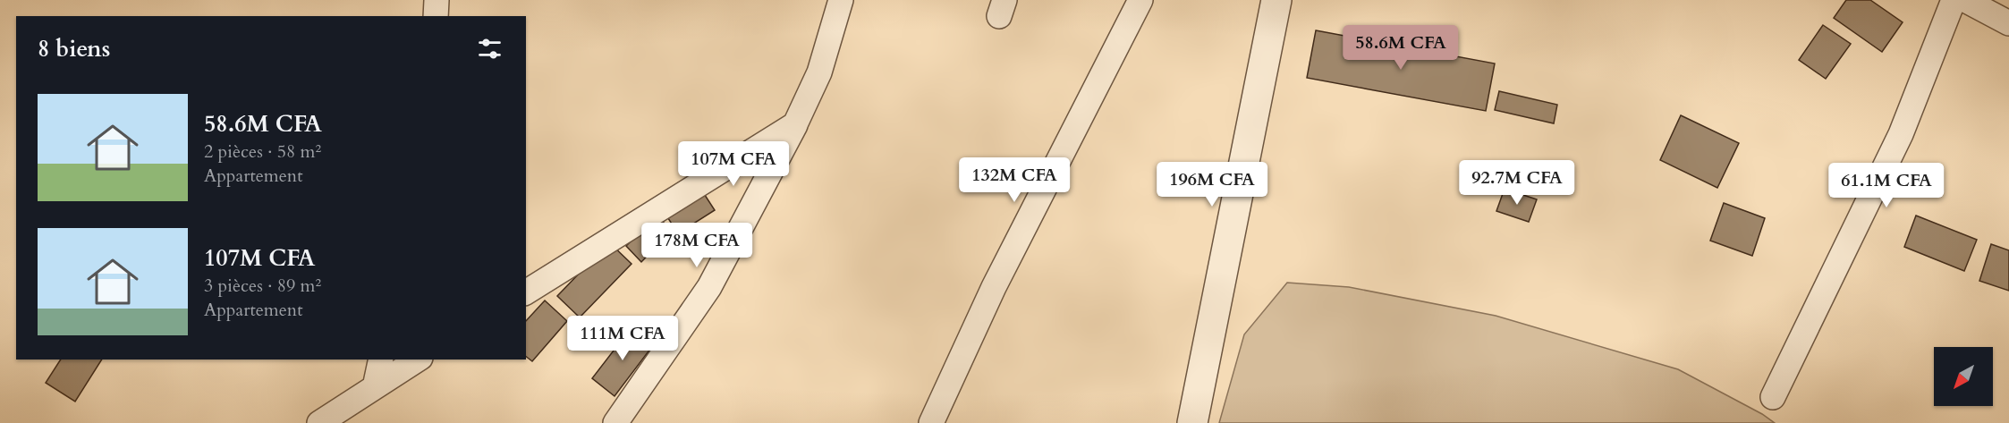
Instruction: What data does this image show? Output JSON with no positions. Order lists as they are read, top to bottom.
{
  "north": "bottom left",
  "page": {
    "heading": "8 biens",
    "price": [
      "58.6M CFA",
      "107M CFA",
      "132M CFA",
      "92.7M CFA",
      "196M CFA",
      "61.1M CFA",
      "178M CFA",
      "111M CFA"
    ],
    "list": [
      {
        "name": "58.6M CFA",
        "note": "2 pièces · 58 m² · Appartement"
      },
      {
        "name": "107M CFA",
        "note": "3 pièces · 89 m² · Appartement"
      }
    ]
  }
}
